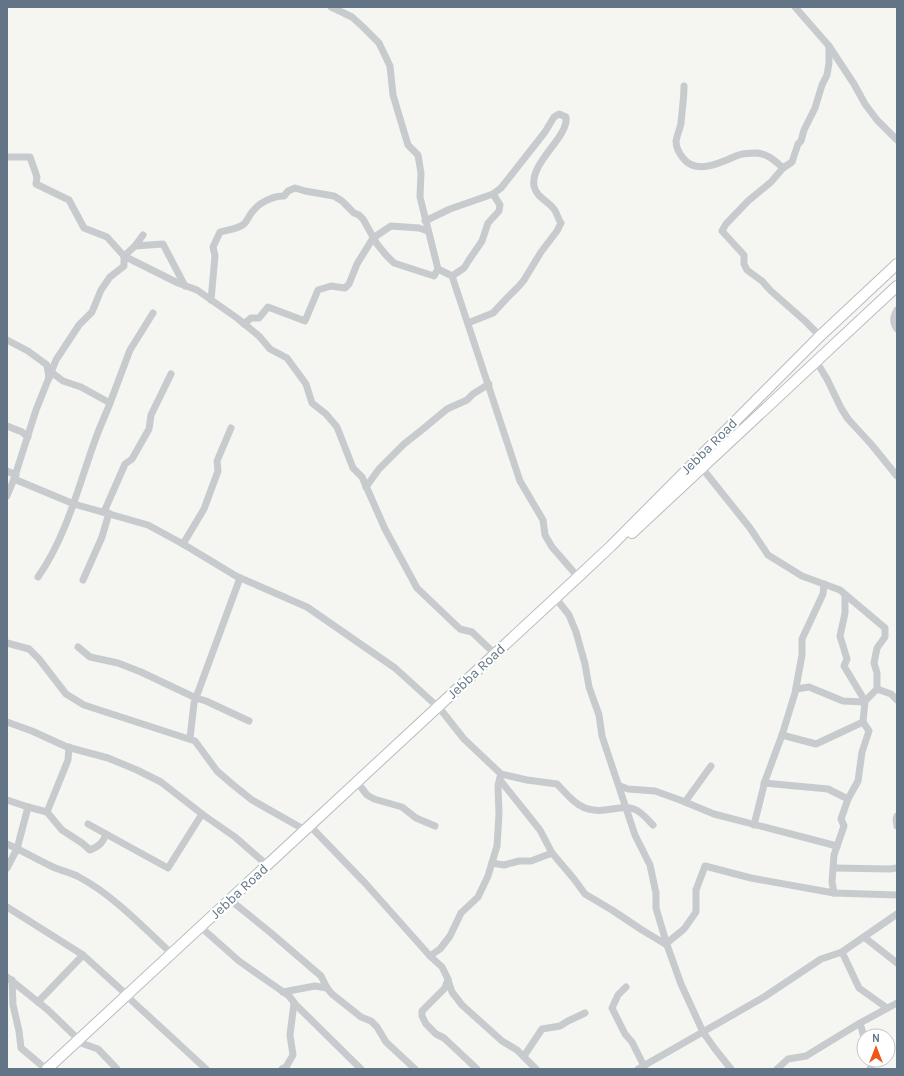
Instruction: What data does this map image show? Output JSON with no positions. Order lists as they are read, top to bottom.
{
  "streets": {
    "highway": ["Jebba Road"]
  },
  "north": "top"
}
